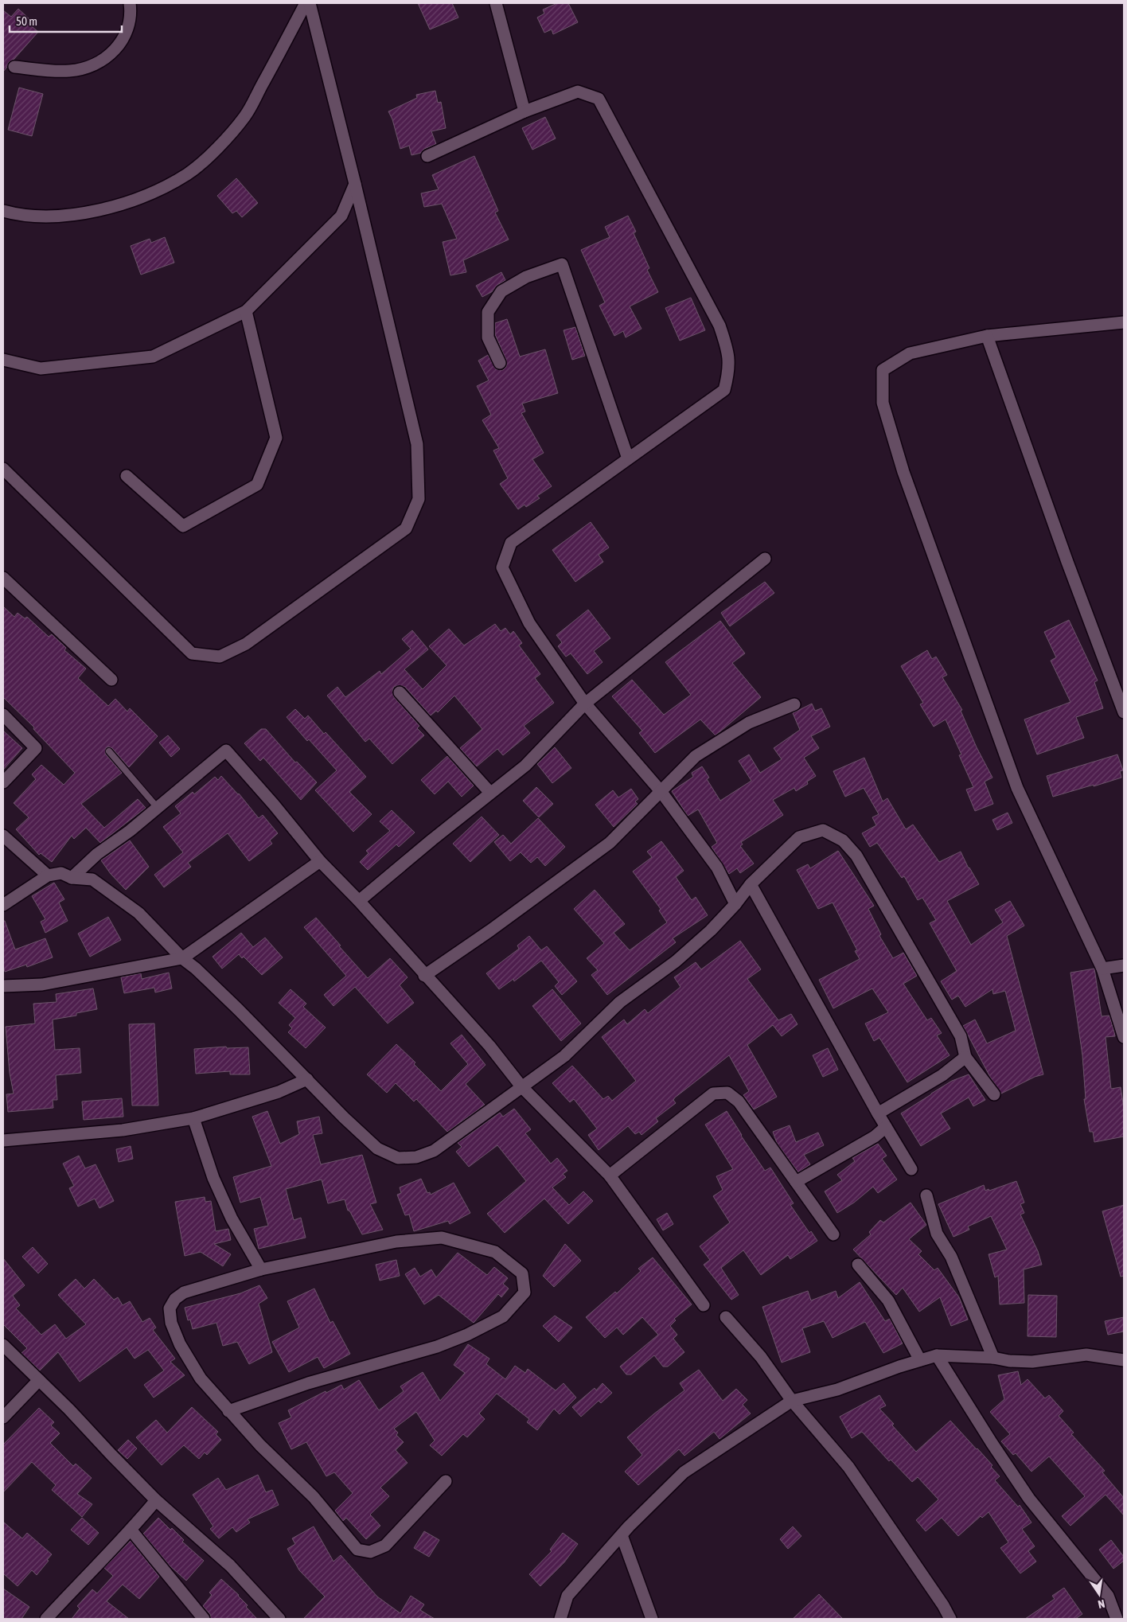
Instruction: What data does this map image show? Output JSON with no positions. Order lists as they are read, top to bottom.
{
  "scale_bar": "50 m",
  "north": "bottom"
}
